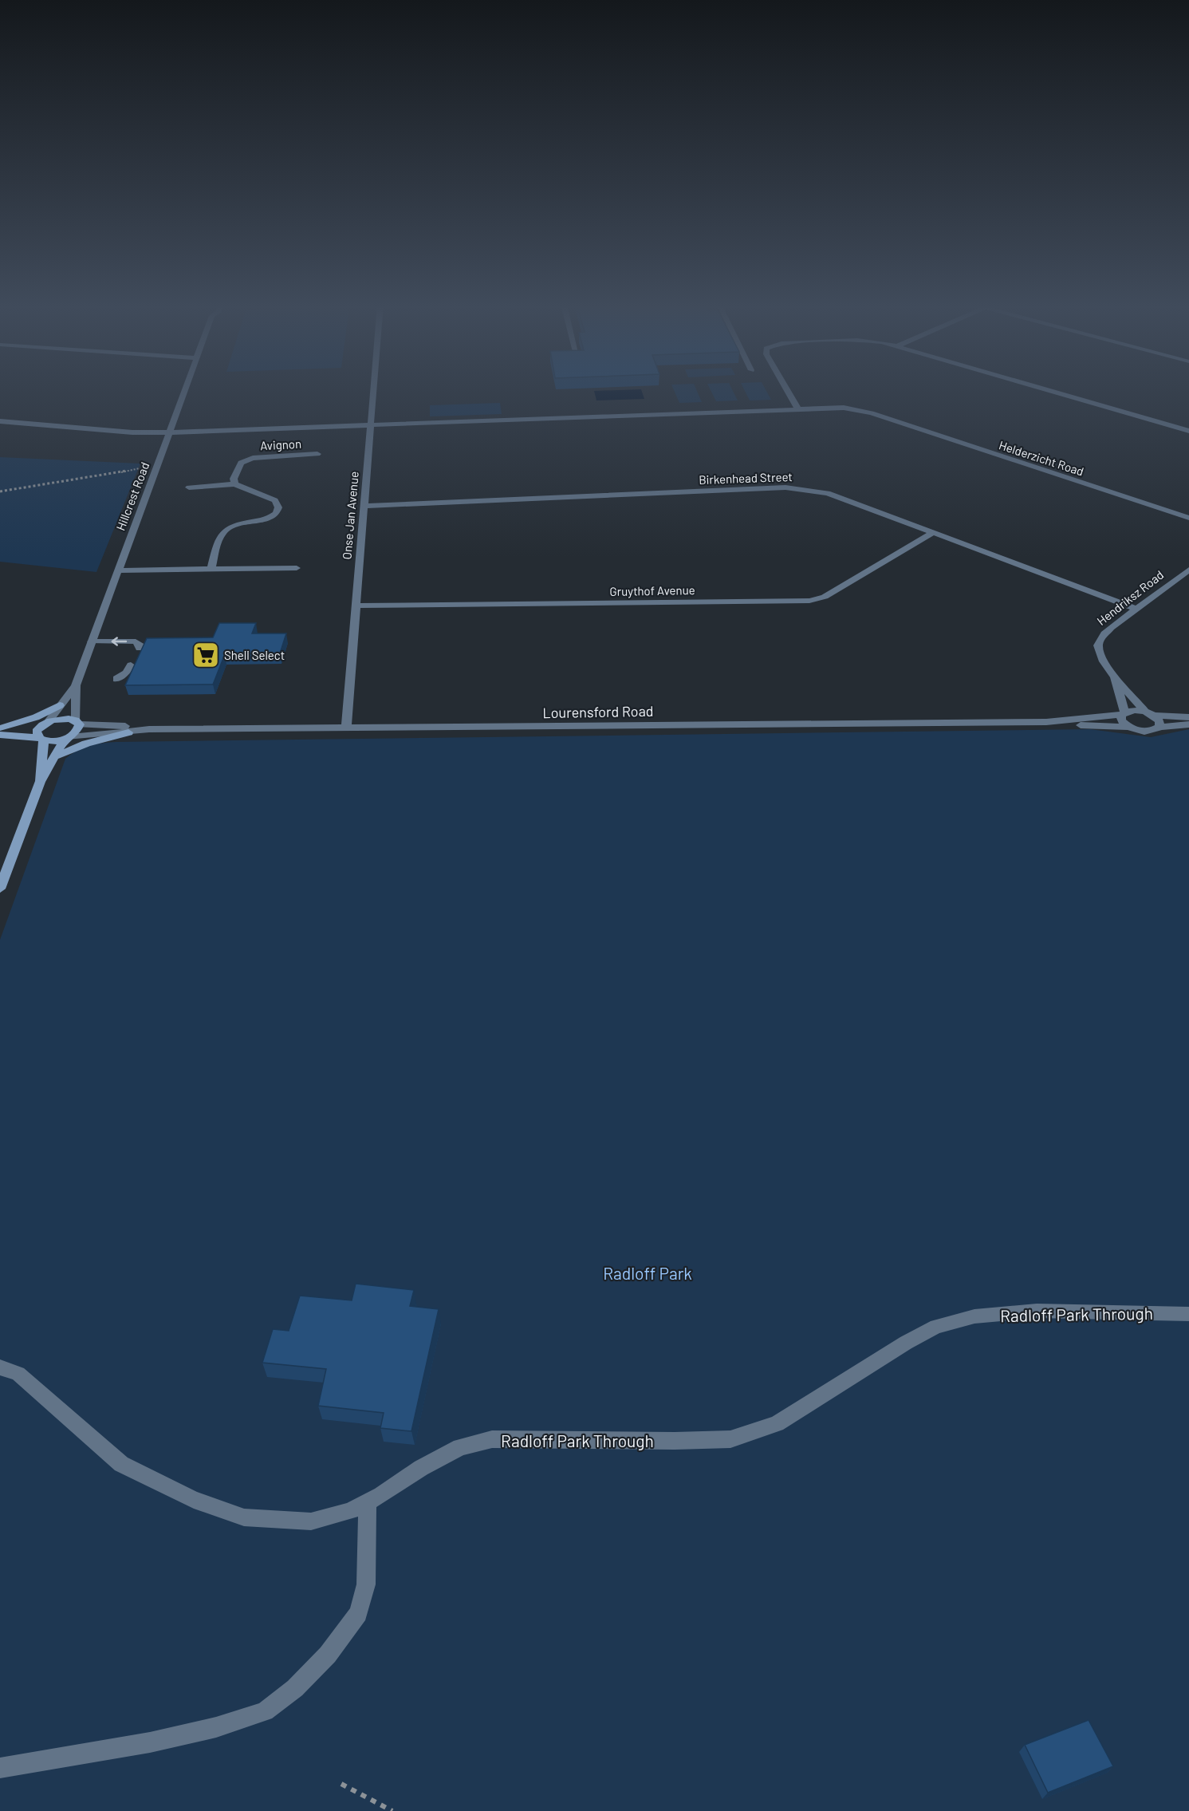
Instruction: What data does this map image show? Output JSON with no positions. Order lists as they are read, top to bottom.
{
  "streets": {
    "street": [
      "Avignon",
      "Helderzicht Road",
      "Birkenhead Street",
      "Hillcrest Road",
      "Onse Jan Avenue",
      "Gruythof Avenue",
      "Hendriksz Road",
      "Lourensford Road",
      "Radloff Park Through"
    ]
  },
  "crossings": [
    ["Helderzicht Road", "Hillcrest Road"],
    ["Helderzicht Road", "Onse Jan Avenue"],
    ["Birkenhead Street", "Onse Jan Avenue"],
    ["Birkenhead Street", "Gruythof Avenue"],
    ["Birkenhead Street", "Hendriksz Road"],
    ["Hillcrest Road", "Lourensford Road"],
    ["Onse Jan Avenue", "Gruythof Avenue"],
    ["Onse Jan Avenue", "Lourensford Road"],
    ["Hendriksz Road", "Lourensford Road"]
  ],
  "parks": ["Radloff Park"],
  "places": {
    "supermarket": ["Shell Select"]
  }
}
